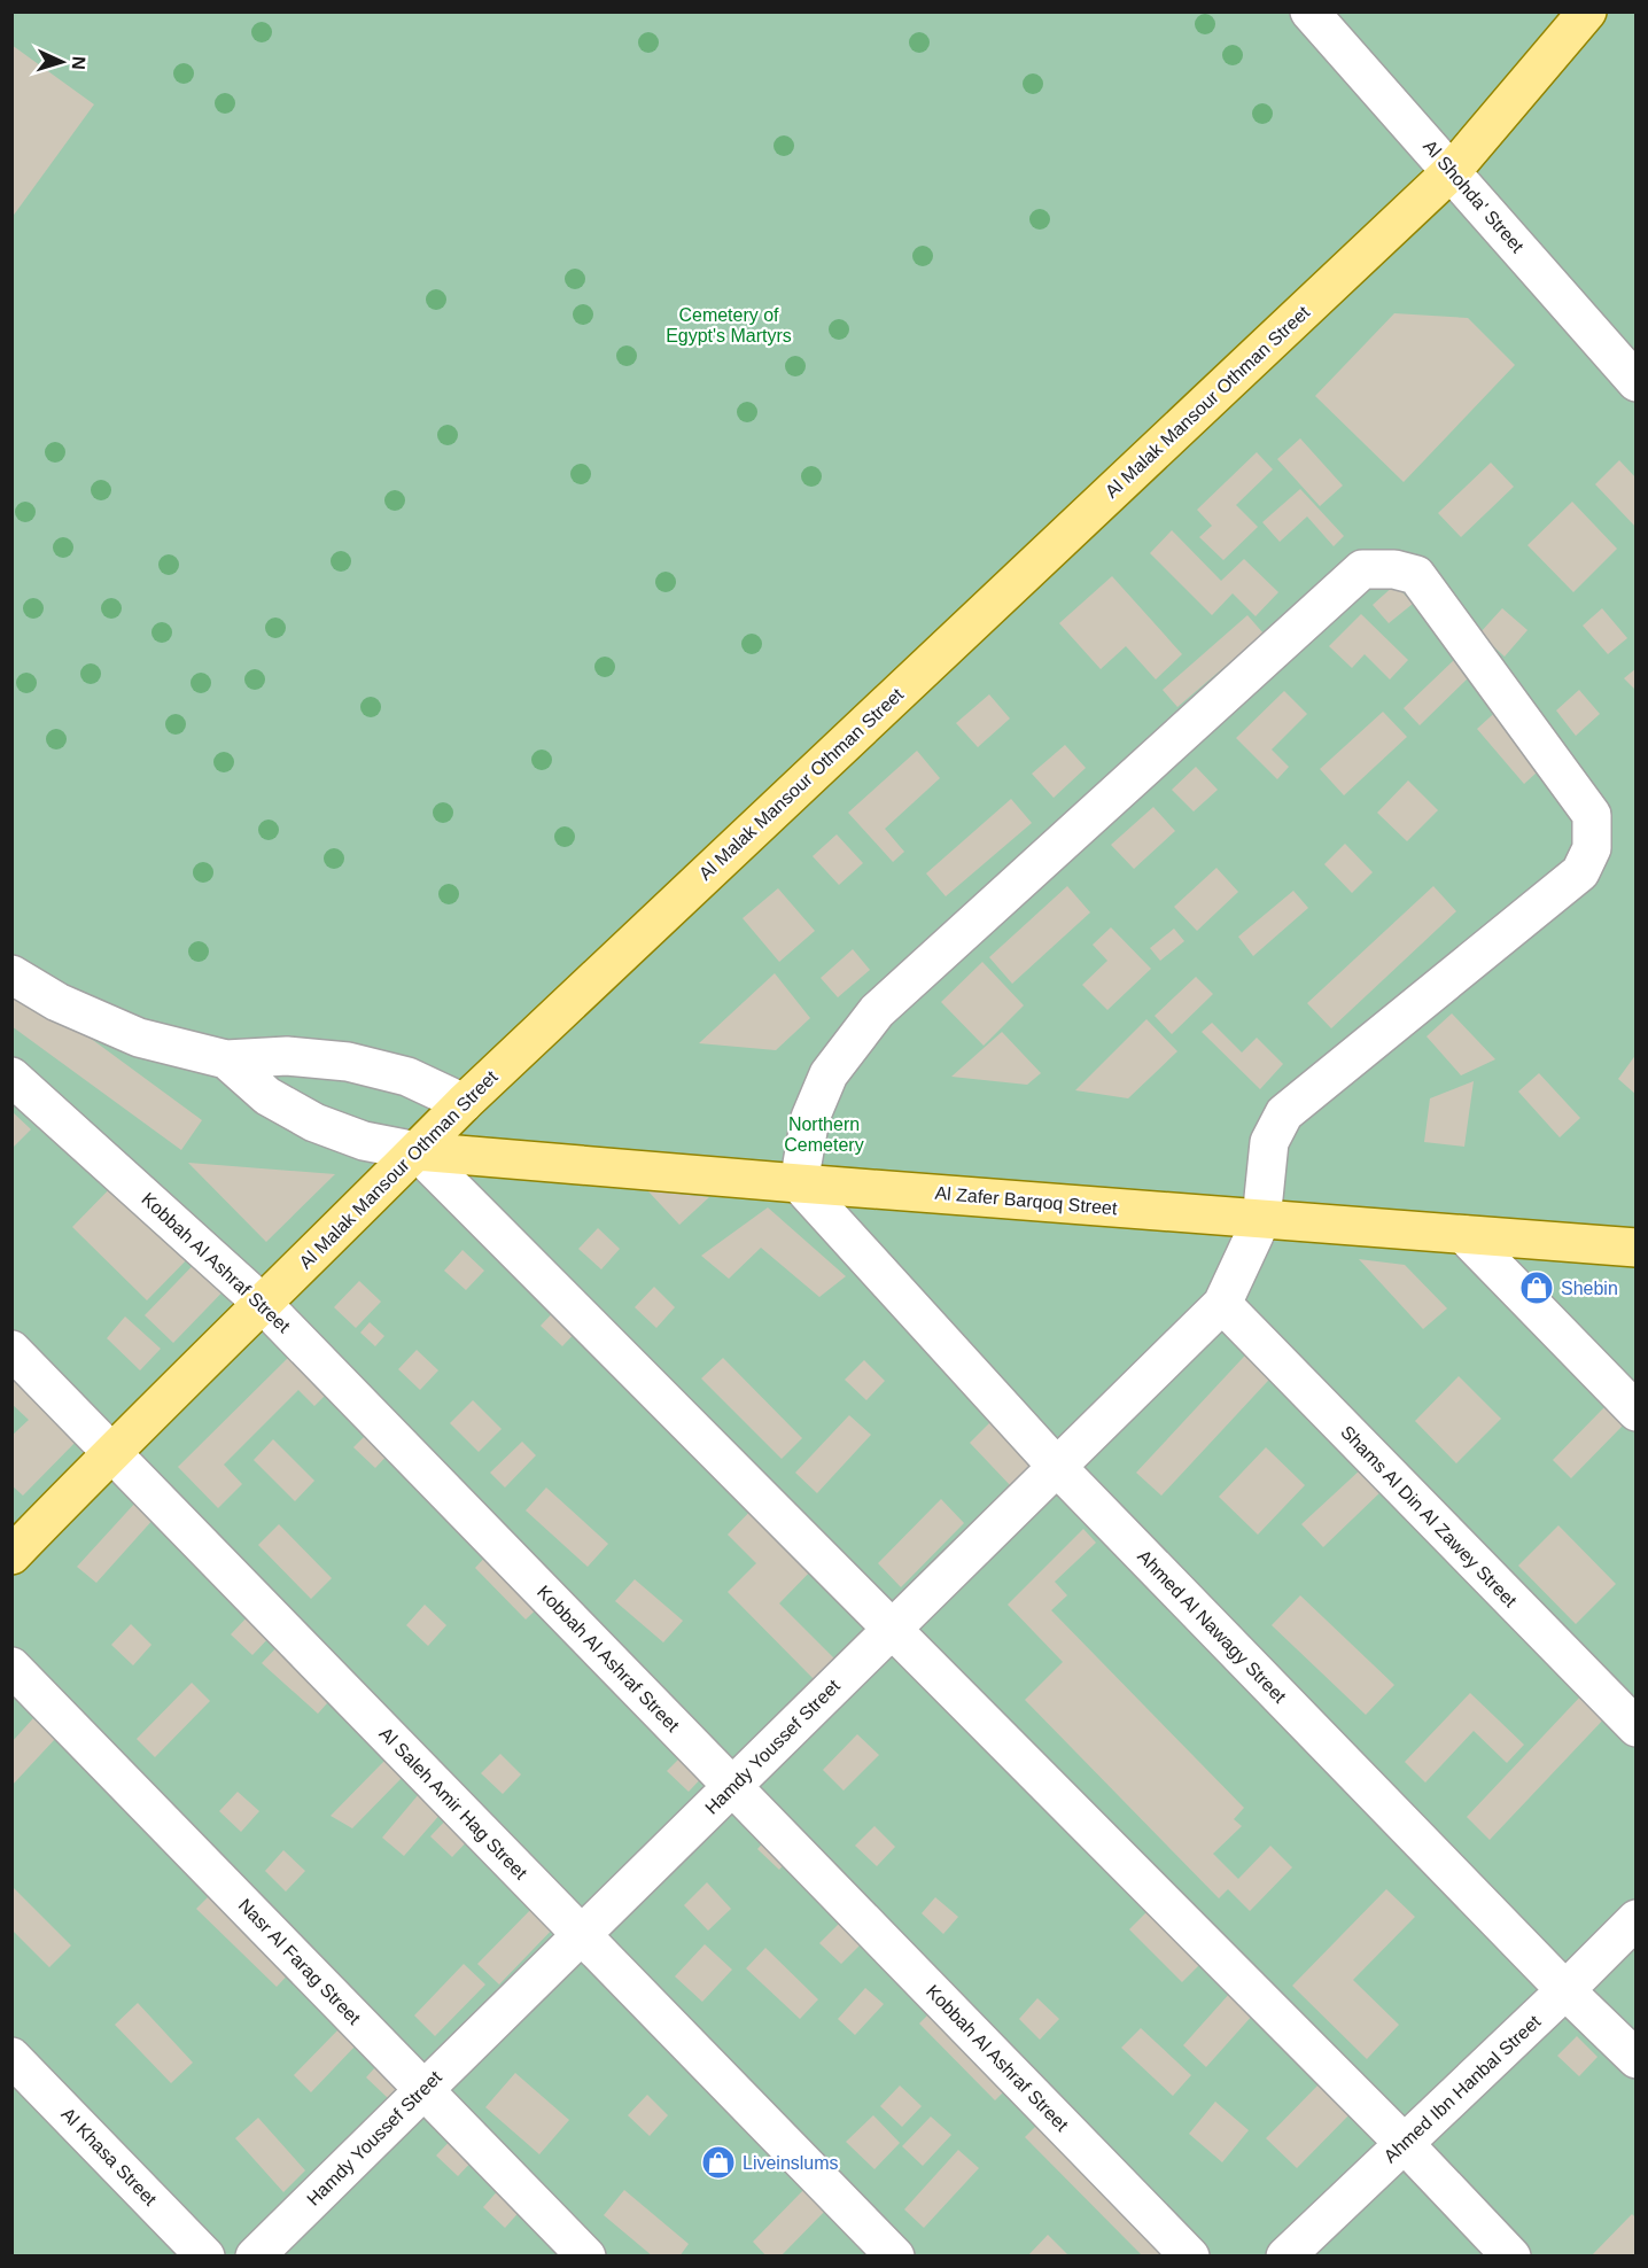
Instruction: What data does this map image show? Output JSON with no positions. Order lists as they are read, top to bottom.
{
  "streets": {
    "main road": ["Al Malak Mansour Othman Street", "Al Zafer Barqoq Street"],
    "street": [
      "Al Shohda' Street",
      "Kobbah Al Ashraf Street",
      "Shams Al Din Al Zawey Street",
      "Ahmed Al Nawagy Street",
      "Hamdy Youssef Street",
      "Al Saleh Amir Hag Street",
      "Nasr Al Farag Street",
      "Ahmed Ibn Hanbal Street",
      "Al Khasa Street"
    ]
  },
  "crossings": [
    ["Al Shohda' Street", "Al Malak Mansour Othman Street"],
    ["Al Malak Mansour Othman Street", "Al Zafer Barqoq Street"],
    ["Al Malak Mansour Othman Street", "Kobbah Al Ashraf Street"],
    ["Al Malak Mansour Othman Street", "Al Saleh Amir Hag Street"],
    ["Al Zafer Barqoq Street", "Ahmed Al Nawagy Street"],
    ["Al Zafer Barqoq Street", "Hamdy Youssef Street"],
    ["Kobbah Al Ashraf Street", "Hamdy Youssef Street"],
    ["Shams Al Din Al Zawey Street", "Hamdy Youssef Street"],
    ["Ahmed Al Nawagy Street", "Hamdy Youssef Street"],
    ["Ahmed Al Nawagy Street", "Ahmed Ibn Hanbal Street"],
    ["Hamdy Youssef Street", "Al Saleh Amir Hag Street"],
    ["Hamdy Youssef Street", "Nasr Al Farag Street"]
  ],
  "parks": ["Cemetery of Egypt's Martyrs", "Northern Cemetery"],
  "places": {
    "shop": ["Shebin", "Liveinslums"]
  },
  "north": "right"
}
